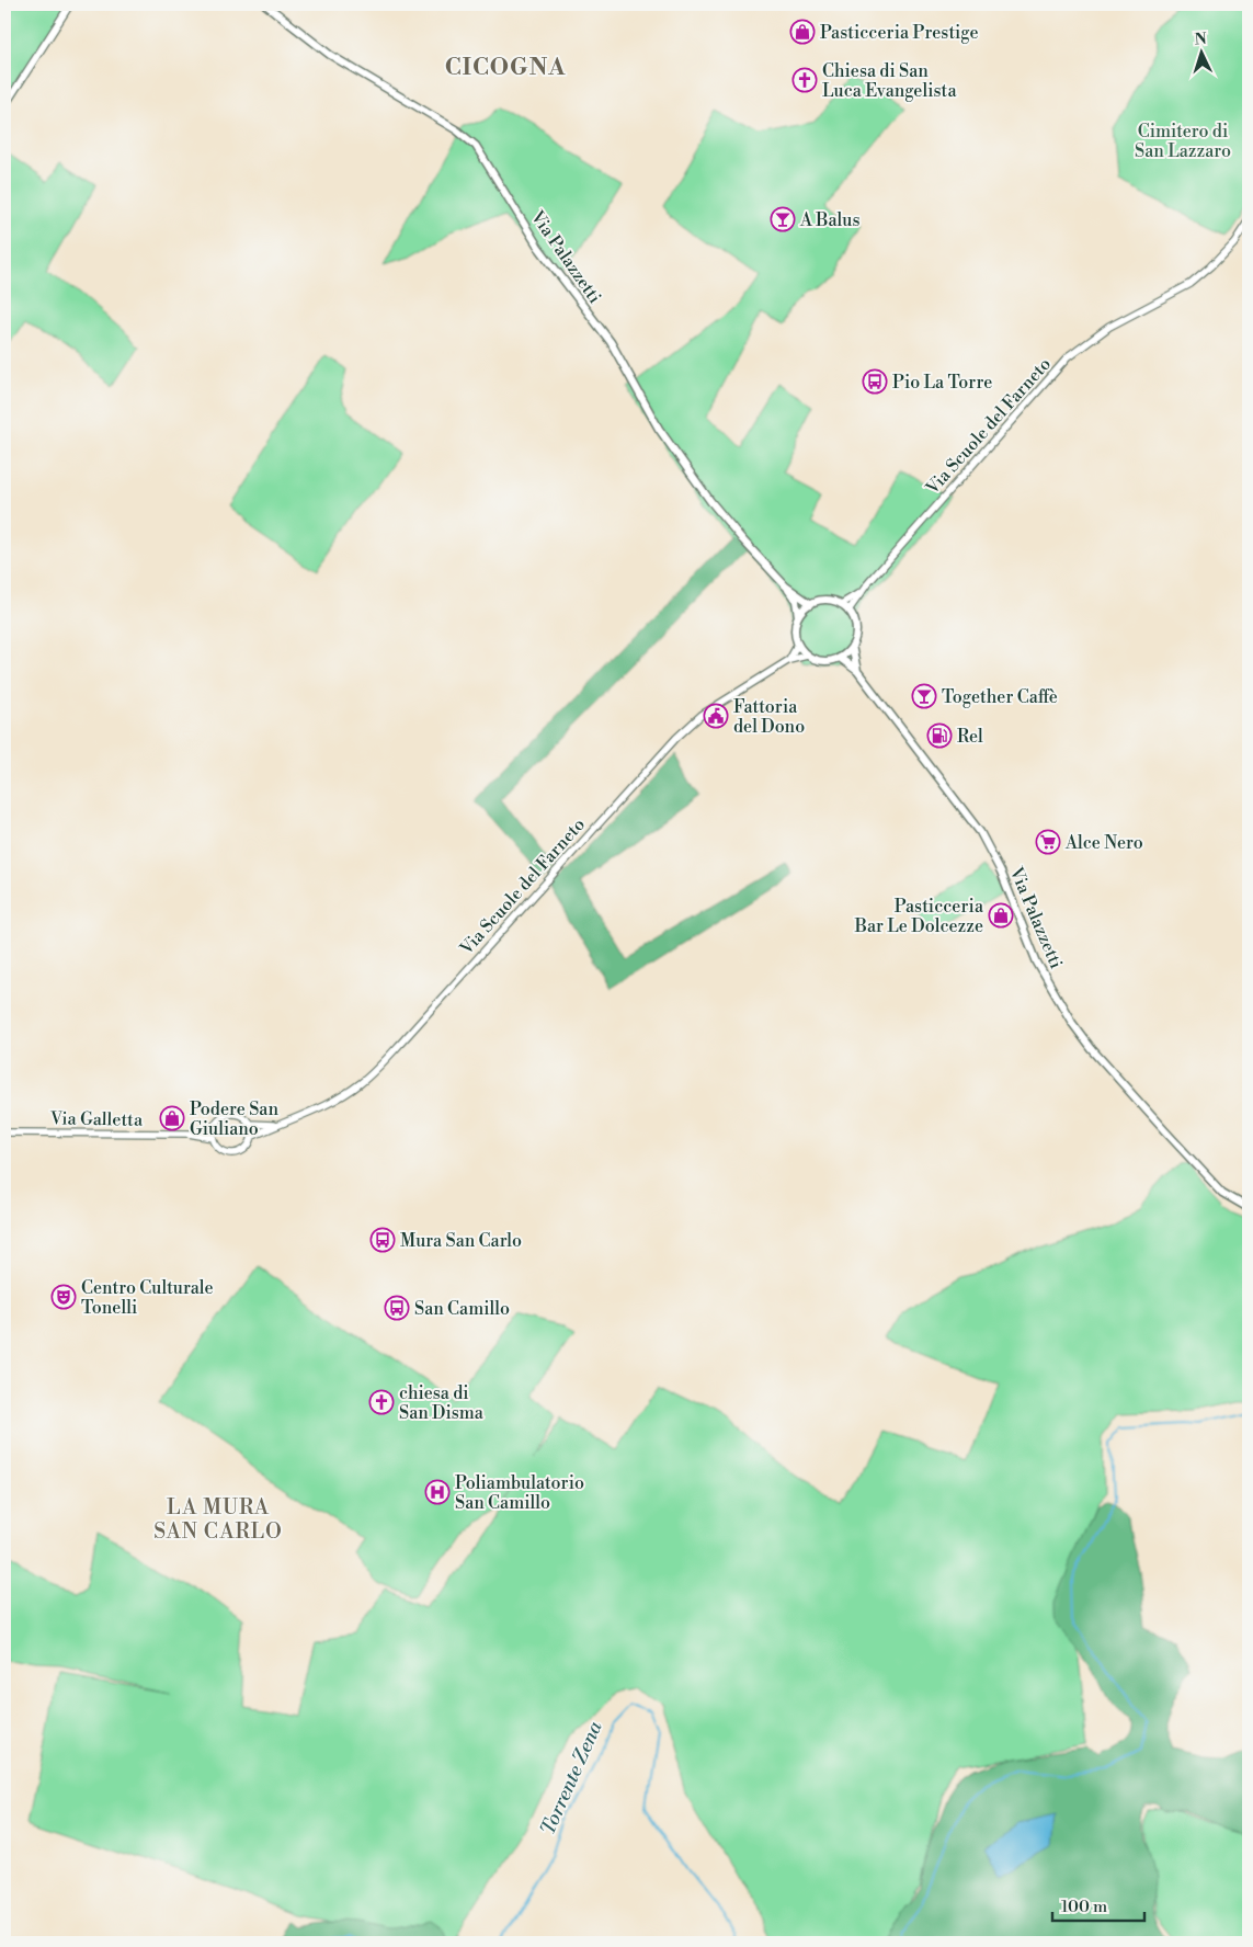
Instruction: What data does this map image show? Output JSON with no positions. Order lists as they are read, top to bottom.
{
  "streets": {
    "main road": ["Via Palazzetti"],
    "street": ["Via Scuole del Farneto", "Via Galletta"]
  },
  "crossings": [
    ["Via Palazzetti", "Via Scuole del Farneto"],
    ["Via Scuole del Farneto", "Via Galletta"]
  ],
  "districts": ["CICOGNA", "LA MURA SAN CARLO"],
  "water": ["Torrente Zena"],
  "parks": ["Cimitero di San Lazzaro"],
  "places": {
    "shop": ["Pasticceria Prestige", "Pasticceria Bar Le Dolcezze", "Podere San Giuliano"],
    "church": ["Chiesa di San Luca Evangelista", "chiesa di San Disma"],
    "bar": ["A Balus", "Together Caffè"],
    "bus stop": ["Pio La Torre", "Mura San Carlo", "San Camillo"],
    "public building": ["Fattoria del Dono"],
    "fuel station": ["Rel"],
    "supermarket": ["Alce Nero"],
    "theatre": ["Centro Culturale Tonelli"],
    "hospital": ["Poliambulatorio San Camillo"]
  },
  "scale_bar": "100 m",
  "north": "top"
}
